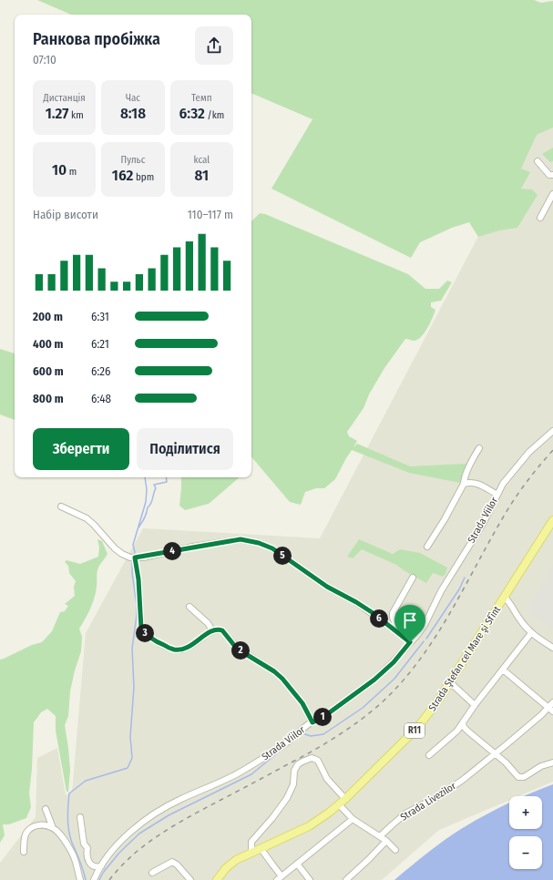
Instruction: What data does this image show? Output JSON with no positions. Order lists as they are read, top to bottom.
{
  "streets": {
    "main road": ["Strada Ştefan cel Mare şi Sfînt", "R11"],
    "street": ["Strada Viilor", "Strada Livezilor"]
  },
  "page": {
    "heading": ["Ранкова пробіжка", "07:10"],
    "stats": [
      ["Дистанція", "1.27 km"],
      ["Час", "8:18"],
      ["Темп", "6:32 /km"],
      ["10 m"],
      ["Пульс", "162 bpm"],
      ["kcal", "81"]
    ],
    "chart": ["Набір висоти", "110–117 m"],
    "list": [
      {
        "name": "200 m",
        "note": "6:31"
      },
      {
        "name": "400 m",
        "note": "6:21"
      },
      {
        "name": "600 m",
        "note": "6:26"
      },
      {
        "name": "800 m",
        "note": "6:48"
      }
    ],
    "buttons": ["Зберегти", "Поділитися"],
    "pins": [
      "4",
      "5",
      "6",
      "3",
      "2",
      "1"
    ],
    "map_buttons": ["+", "−"]
  }
}
